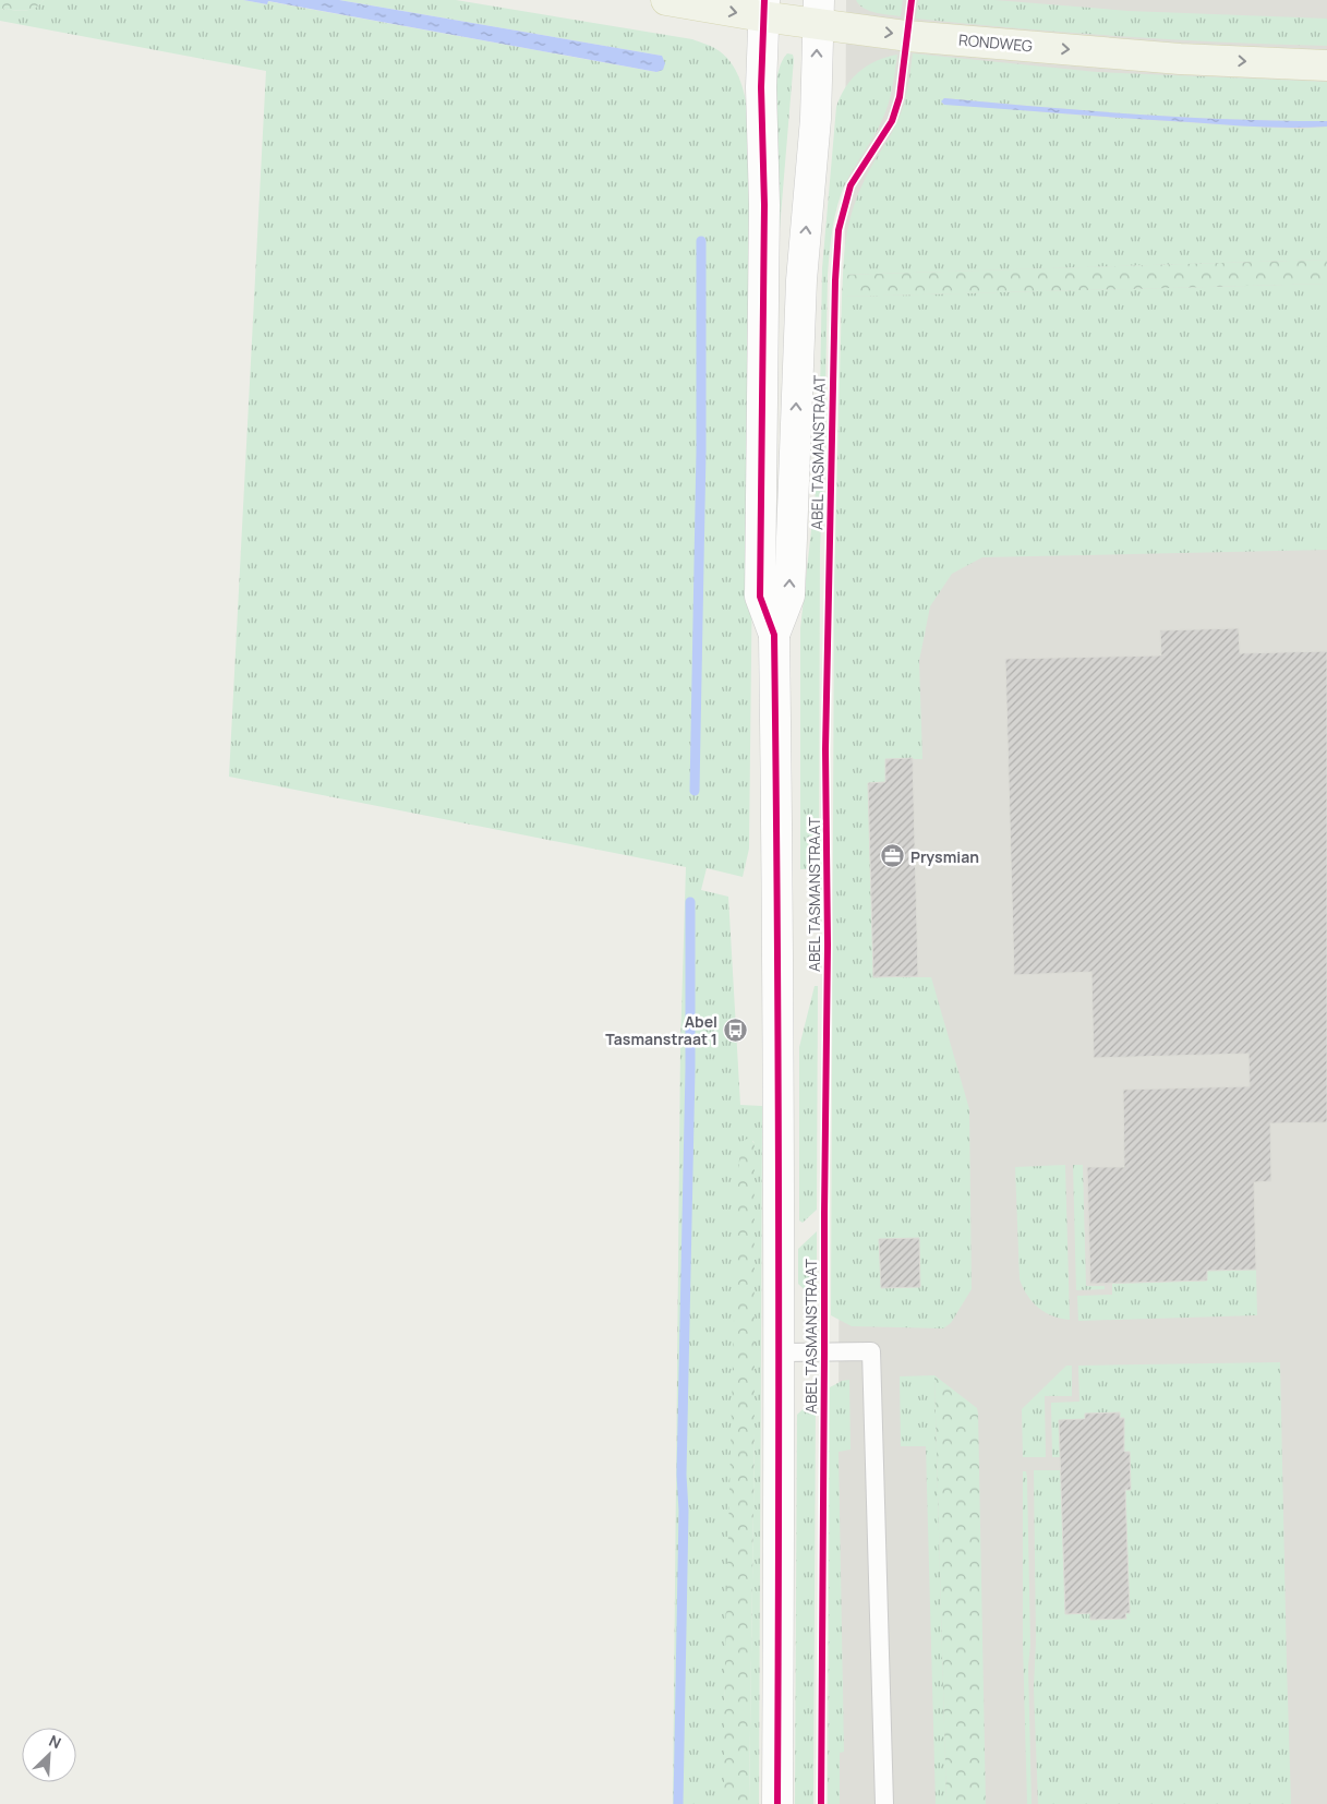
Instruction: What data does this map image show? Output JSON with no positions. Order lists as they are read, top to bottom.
{
  "streets": {
    "main road": ["RONDWEG"],
    "street": ["ABEL TASMANSTRAAT"]
  },
  "crossings": [
    ["RONDWEG", "ABEL TASMANSTRAAT"]
  ],
  "one_way": ["RONDWEG"],
  "places": {
    "office": ["Prysmian"],
    "bus stop": ["Abel Tasmanstraat 1"]
  },
  "north": "top right"
}
